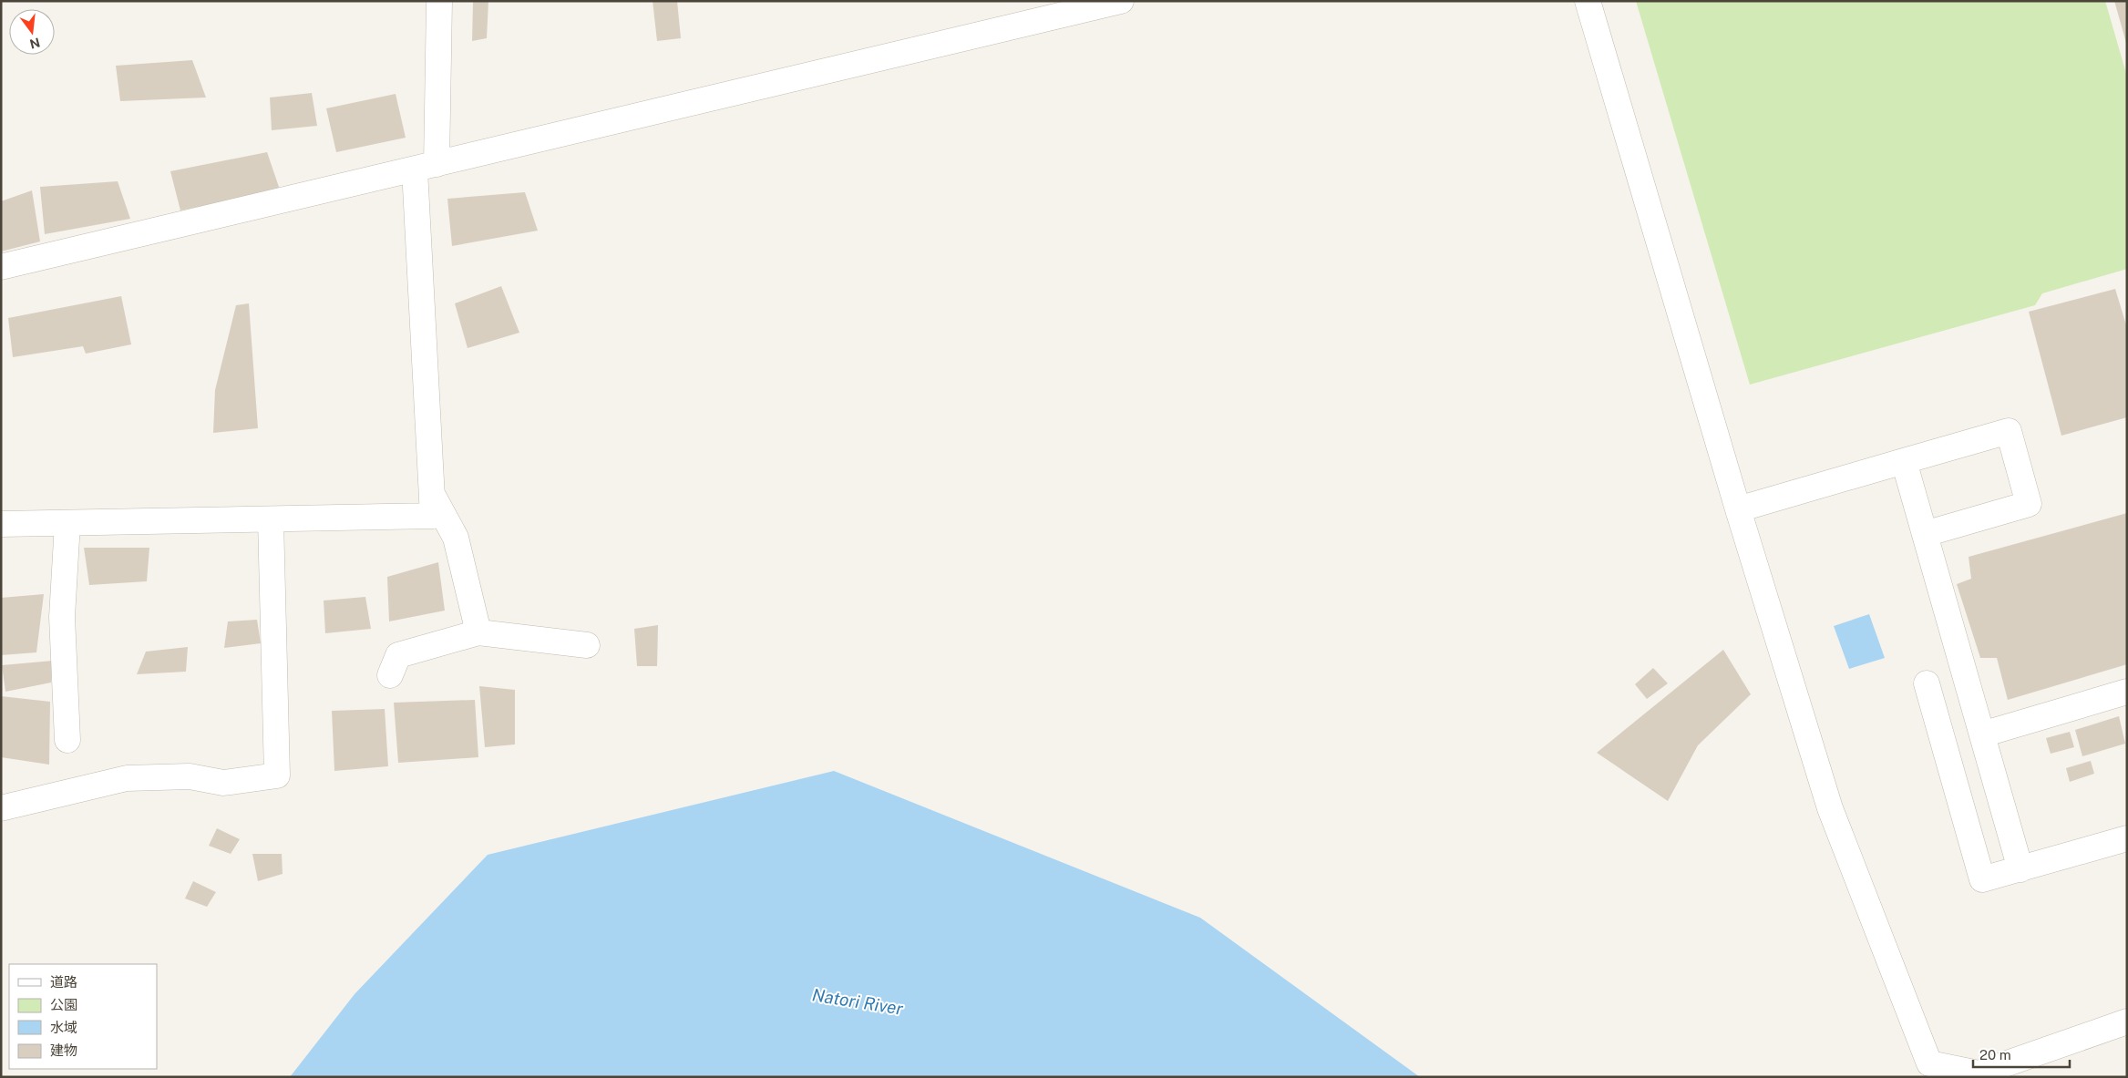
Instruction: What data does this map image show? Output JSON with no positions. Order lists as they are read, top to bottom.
{
  "water": ["Natori River"],
  "legend": [
    "道路",
    "公園",
    "水域",
    "建物"
  ],
  "scale_bar": "20 m",
  "north": "bottom"
}
